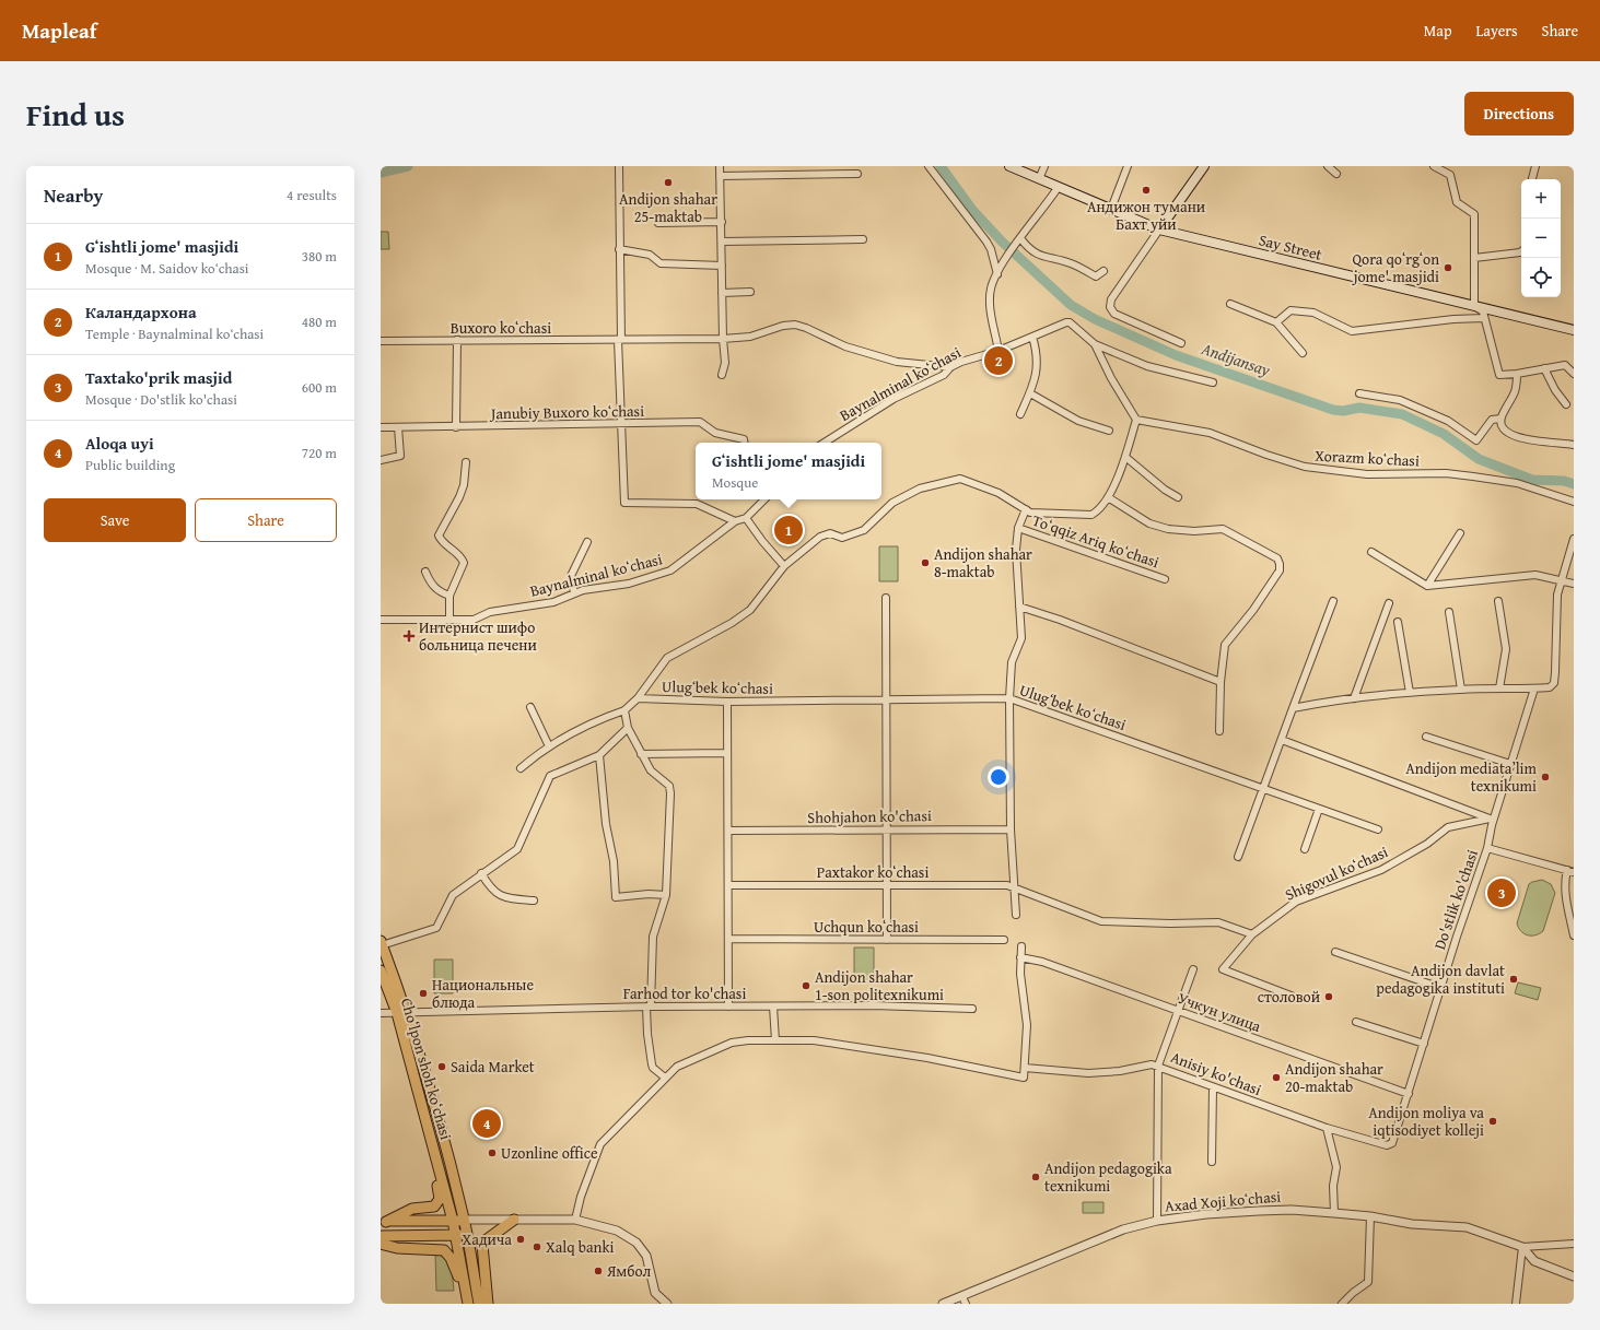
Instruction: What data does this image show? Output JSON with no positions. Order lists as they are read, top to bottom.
{
  "streets": {
    "main road": ["Say Street", "Choʻlpon shoh koʻchasi"],
    "street": [
      "Buxoro koʻchasi",
      "Baynalminal koʻchasi",
      "Janubiy Buxoro koʻchasi",
      "Xorazm koʻchasi",
      "Toʻqqiz Ariq koʻchasi",
      "Ulugʻbek koʻchasi",
      "Shohjahon ko'chasi",
      "Paxtakor koʻchasi",
      "Shigovul koʻchasi",
      "Do'stlik ko'chasi",
      "Uchqun koʻchasi",
      "Farhod tor ko'chasi",
      "Учкун улица",
      "Anisiy ko'chasi",
      "Axad Xoji koʻchasi"
    ]
  },
  "crossings": [
    ["Buxoro koʻchasi", "Baynalminal koʻchasi"],
    ["Toʻqqiz Ariq koʻchasi", "Ulugʻbek koʻchasi"],
    ["Toʻqqiz Ariq koʻchasi", "Shohjahon ko'chasi"],
    ["Toʻqqiz Ariq koʻchasi", "Paxtakor koʻchasi"],
    ["Shigovul koʻchasi", "Do'stlik ko'chasi"],
    ["Do'stlik ko'chasi", "Учкун улица"],
    ["Do'stlik ko'chasi", "Anisiy ko'chasi"],
    ["Farhod tor ko'chasi", "Choʻlpon shoh koʻchasi"]
  ],
  "water": ["Andijansay"],
  "places": {
    "other": [
      "Andijon shahar 25-maktab",
      "Андижон тумани Бахт уйи",
      "Qora qoʻrgʻon jome' masjidi",
      "Andijon shahar 8-maktab",
      "Andijon mediataʼlim texnikumi",
      "Andijon davlat pedagogika instituti",
      "Andijon shahar 1-son politexnikumi",
      "Национальные блюда",
      "столовой",
      "Saida Market",
      "Andijon shahar 20-maktab",
      "Andijon moliya va iqtisodiyet kolleji",
      "Uzonline office",
      "Andijon pedagogika texnikumi",
      "Хадича",
      "Xalq banki",
      "Ямбол"
    ],
    "health": ["Интернист шифо больница печени"]
  },
  "page": {
    "header": "Mapleaf",
    "nav": ["Map", "Layers", "Share"],
    "title": "Find us",
    "buttons": [
      "Directions",
      ["Save", "Share"]
    ],
    "heading": ["Nearby", "4 results"],
    "map_buttons": ["+", "−"],
    "list": [
      {
        "mark": "1",
        "name": "Gʻishtli jome' masjidi",
        "note": "Mosque · M. Saidov koʻchasi",
        "value": "380 m"
      },
      {
        "mark": "2",
        "name": "Каландархона",
        "note": "Temple · Baynalminal koʻchasi",
        "value": "480 m"
      },
      {
        "mark": "3",
        "name": "Taxtako'prik masjid",
        "note": "Mosque · Do'stlik ko'chasi",
        "value": "600 m"
      },
      {
        "mark": "4",
        "name": "Aloqa uyi",
        "note": "Public building",
        "value": "720 m"
      }
    ],
    "pins": [
      "2",
      "1",
      "3",
      "4"
    ],
    "popup": ["Gʻishtli jome' masjidi", "Mosque"]
  }
}
